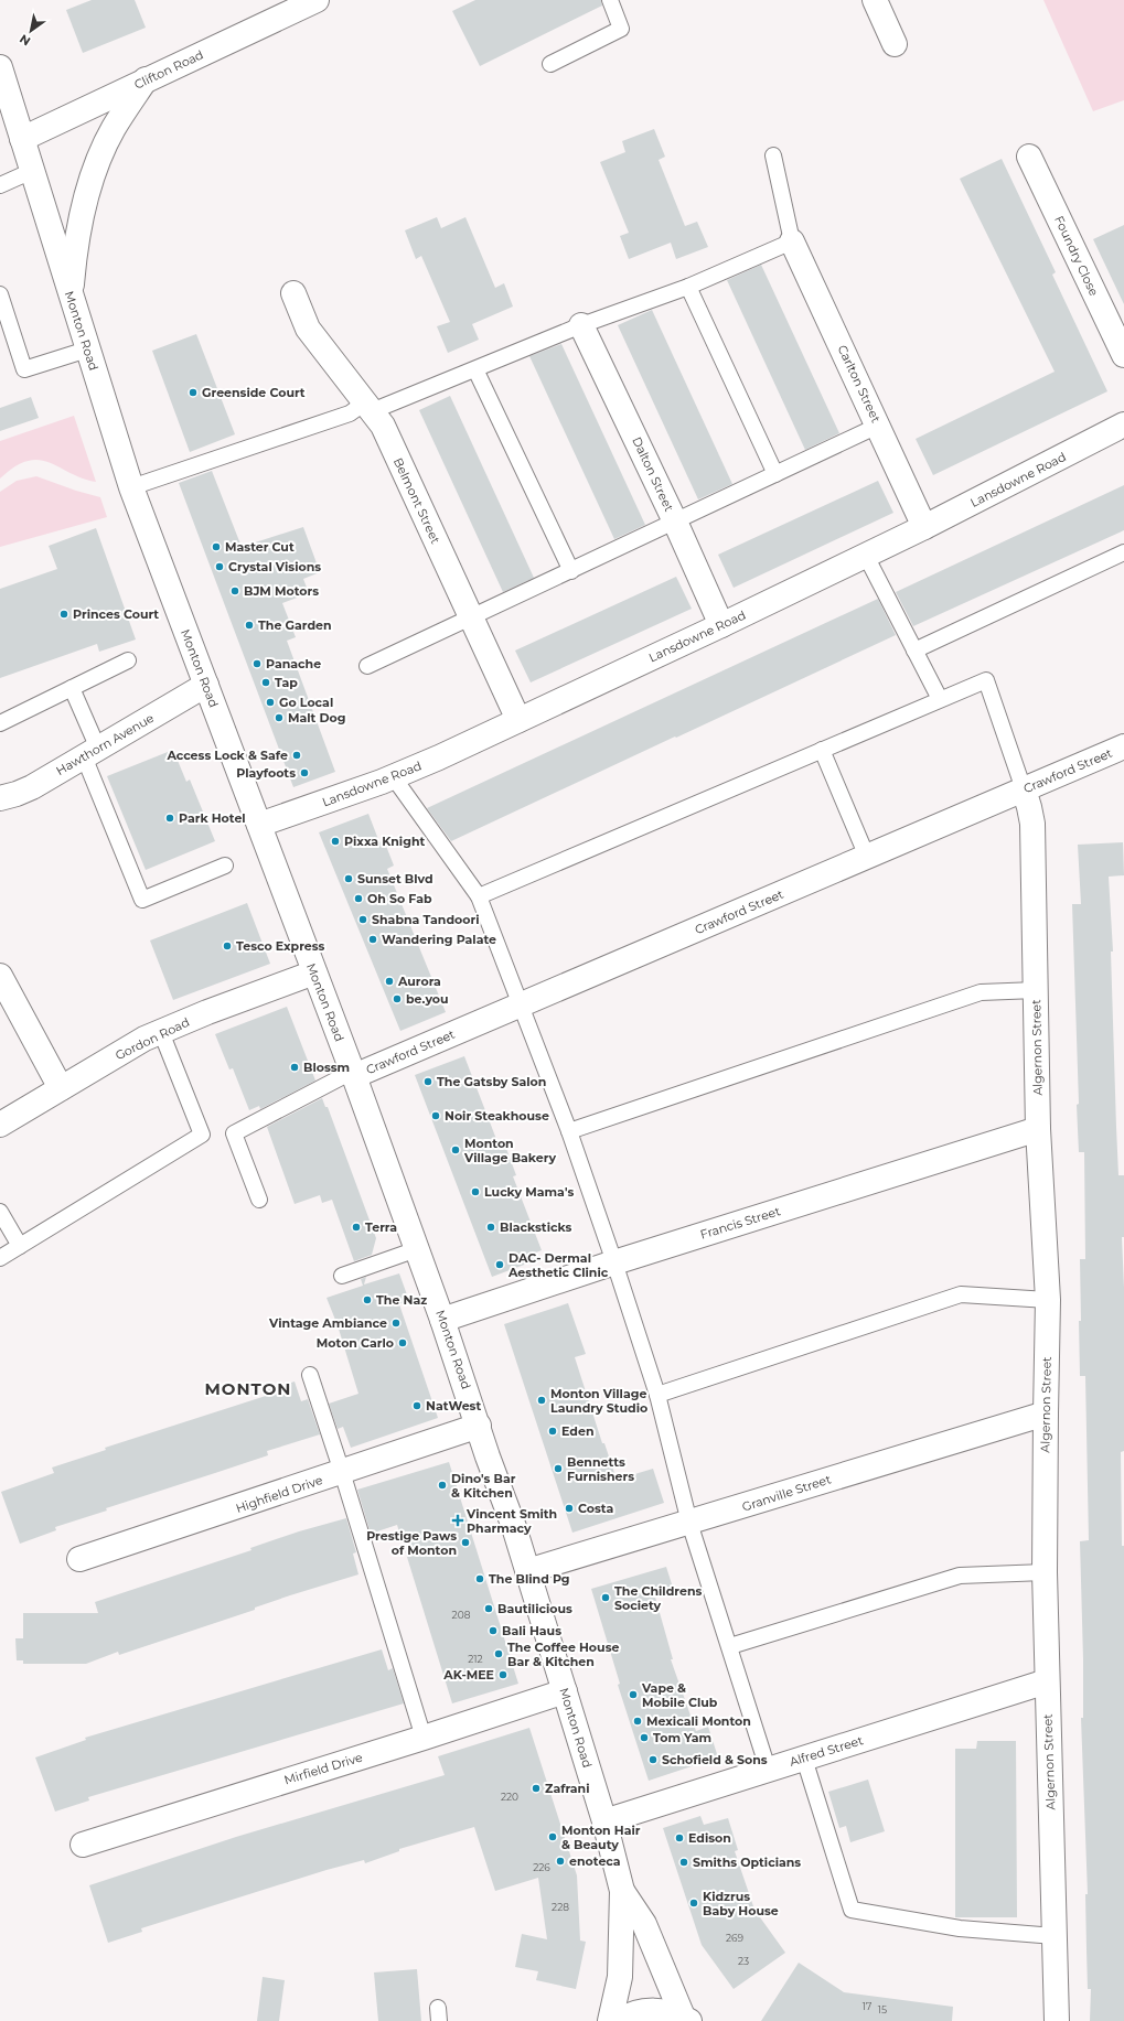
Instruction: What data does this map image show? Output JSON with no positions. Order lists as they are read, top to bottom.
{
  "streets": {
    "street": [
      "Clifton Road",
      "Foundry Close",
      "Monton Road",
      "Carlton Street",
      "Dalton Street",
      "Lansdowne Road",
      "Belmont Street",
      "Hawthorn Avenue",
      "Crawford Street",
      "Gordon Road",
      "Algernon Street",
      "Francis Street",
      "Granville Street",
      "Highfield Drive",
      "Alfred Street",
      "Mirfield Drive"
    ]
  },
  "crossings": [
    ["Clifton Road", "Monton Road"],
    ["Monton Road", "Lansdowne Road"],
    ["Monton Road", "Hawthorn Avenue"],
    ["Monton Road", "Crawford Street"],
    ["Monton Road", "Gordon Road"],
    ["Monton Road", "Francis Street"],
    ["Monton Road", "Granville Street"],
    ["Monton Road", "Highfield Drive"],
    ["Monton Road", "Alfred Street"],
    ["Monton Road", "Mirfield Drive"],
    ["Carlton Street", "Lansdowne Road"],
    ["Dalton Street", "Lansdowne Road"],
    ["Lansdowne Road", "Belmont Street"],
    ["Crawford Street", "Algernon Street"],
    ["Algernon Street", "Francis Street"],
    ["Algernon Street", "Granville Street"],
    ["Algernon Street", "Alfred Street"]
  ],
  "districts": ["MONTON"],
  "places": {
    "other": [
      "Greenside Court",
      "Master Cut",
      "Crystal Visions",
      "BJM Motors",
      "Princes Court",
      "The Garden",
      "Panache",
      "Tap",
      "Go Local",
      "Malt Dog",
      "Access Lock & Safe",
      "Playfoots",
      "Park Hotel",
      "Pixxa Knight",
      "Sunset Blvd",
      "Oh So Fab",
      "Shabna Tandoori",
      "Wandering Palate",
      "Tesco Express",
      "Aurora",
      "be.you",
      "Blossm",
      "The Gatsby Salon",
      "Noir Steakhouse",
      "Monton Village Bakery",
      "Lucky Mama's",
      "Terra",
      "Blacksticks",
      "DAC- Dermal Aesthetic Clinic",
      "The Naz",
      "Vintage Ambiance",
      "Moton Carlo",
      "Monton Village Laundry Studio",
      "NatWest",
      "Eden",
      "Bennetts Furnishers",
      "Dino's Bar & Kitchen",
      "Costa",
      "Prestige Paws of Monton",
      "The Blind Pg",
      "The Childrens Society",
      "Bautilicious",
      "Bali Haus",
      "The Coffee House Bar & Kitchen",
      "AK-MEE",
      "Vape & Mobile Club",
      "Mexicali Monton",
      "Tom Yam",
      "Schofield & Sons",
      "Zafrani",
      "Monton Hair & Beauty",
      "Edison",
      "enoteca",
      "Smiths Opticians",
      "Kidzrus Baby House"
    ],
    "health": ["Vincent Smith Pharmacy"]
  },
  "house_numbers": [
    "208",
    "212",
    "220",
    "226",
    "228",
    "269",
    "23",
    "17",
    "15"
  ],
  "north": "bottom left"
}
